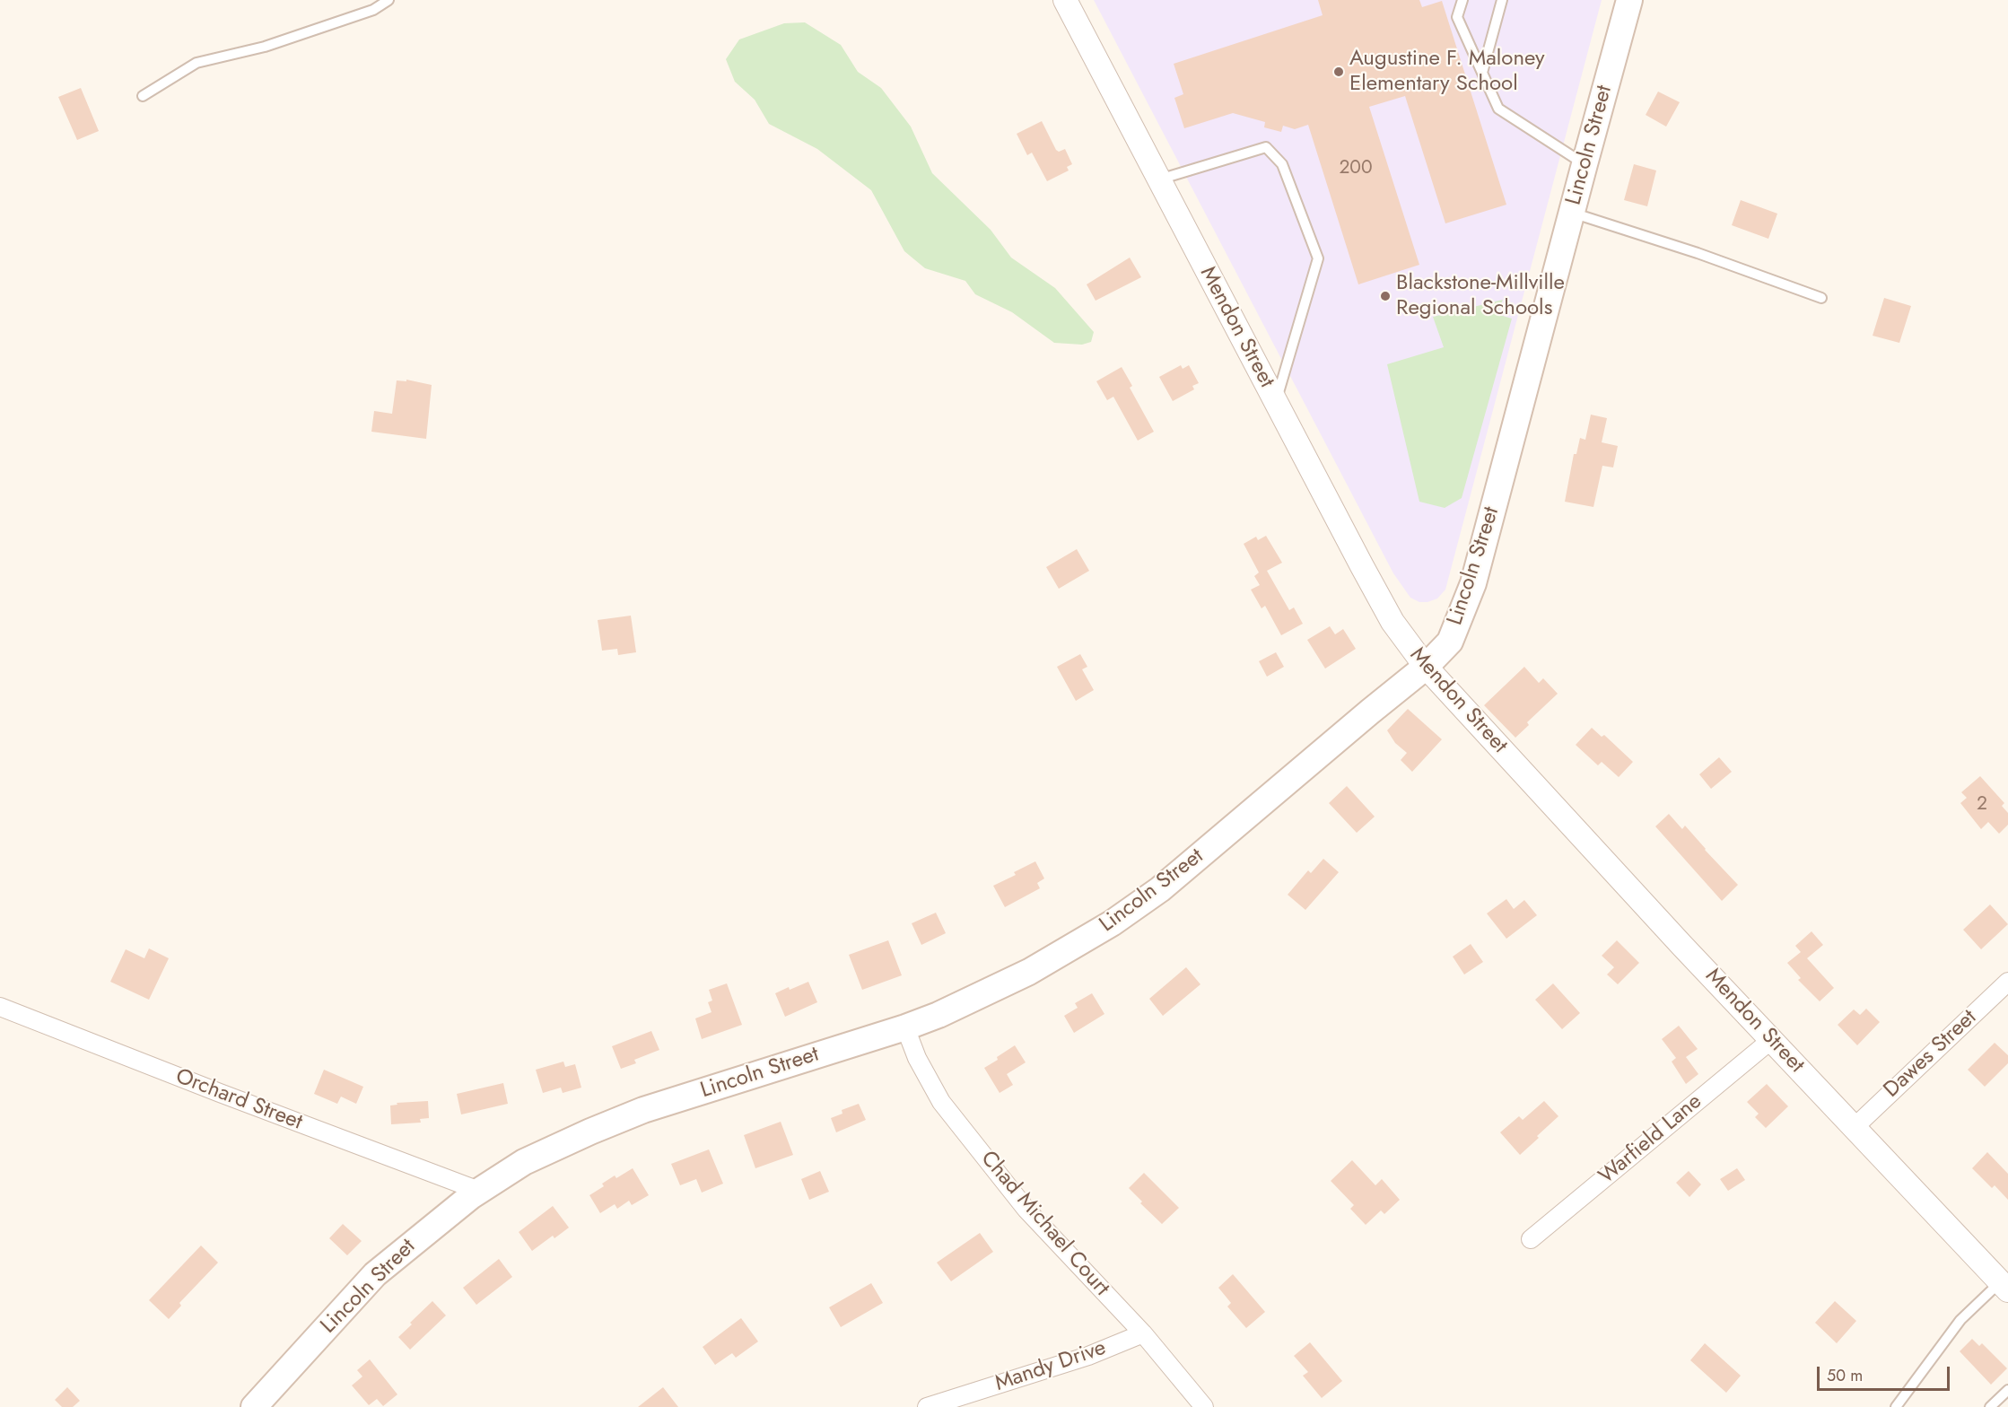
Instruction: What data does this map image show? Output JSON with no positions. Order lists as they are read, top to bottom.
{
  "streets": {
    "main road": ["Lincoln Street"],
    "street": [
      "Mendon Street",
      "Dawes Street",
      "Orchard Street",
      "Warfield Lane",
      "Chad Michael Court",
      "Mandy Drive"
    ]
  },
  "crossings": [
    ["Lincoln Street", "Mendon Street"],
    ["Lincoln Street", "Orchard Street"],
    ["Lincoln Street", "Chad Michael Court"],
    ["Mendon Street", "Dawes Street"],
    ["Mendon Street", "Warfield Lane"],
    ["Chad Michael Court", "Mandy Drive"]
  ],
  "places": ["Augustine F. Maloney Elementary School", "Blackstone-Millville Regional Schools"],
  "house_numbers": ["200", "2"],
  "scale_bar": "50 m"
}
